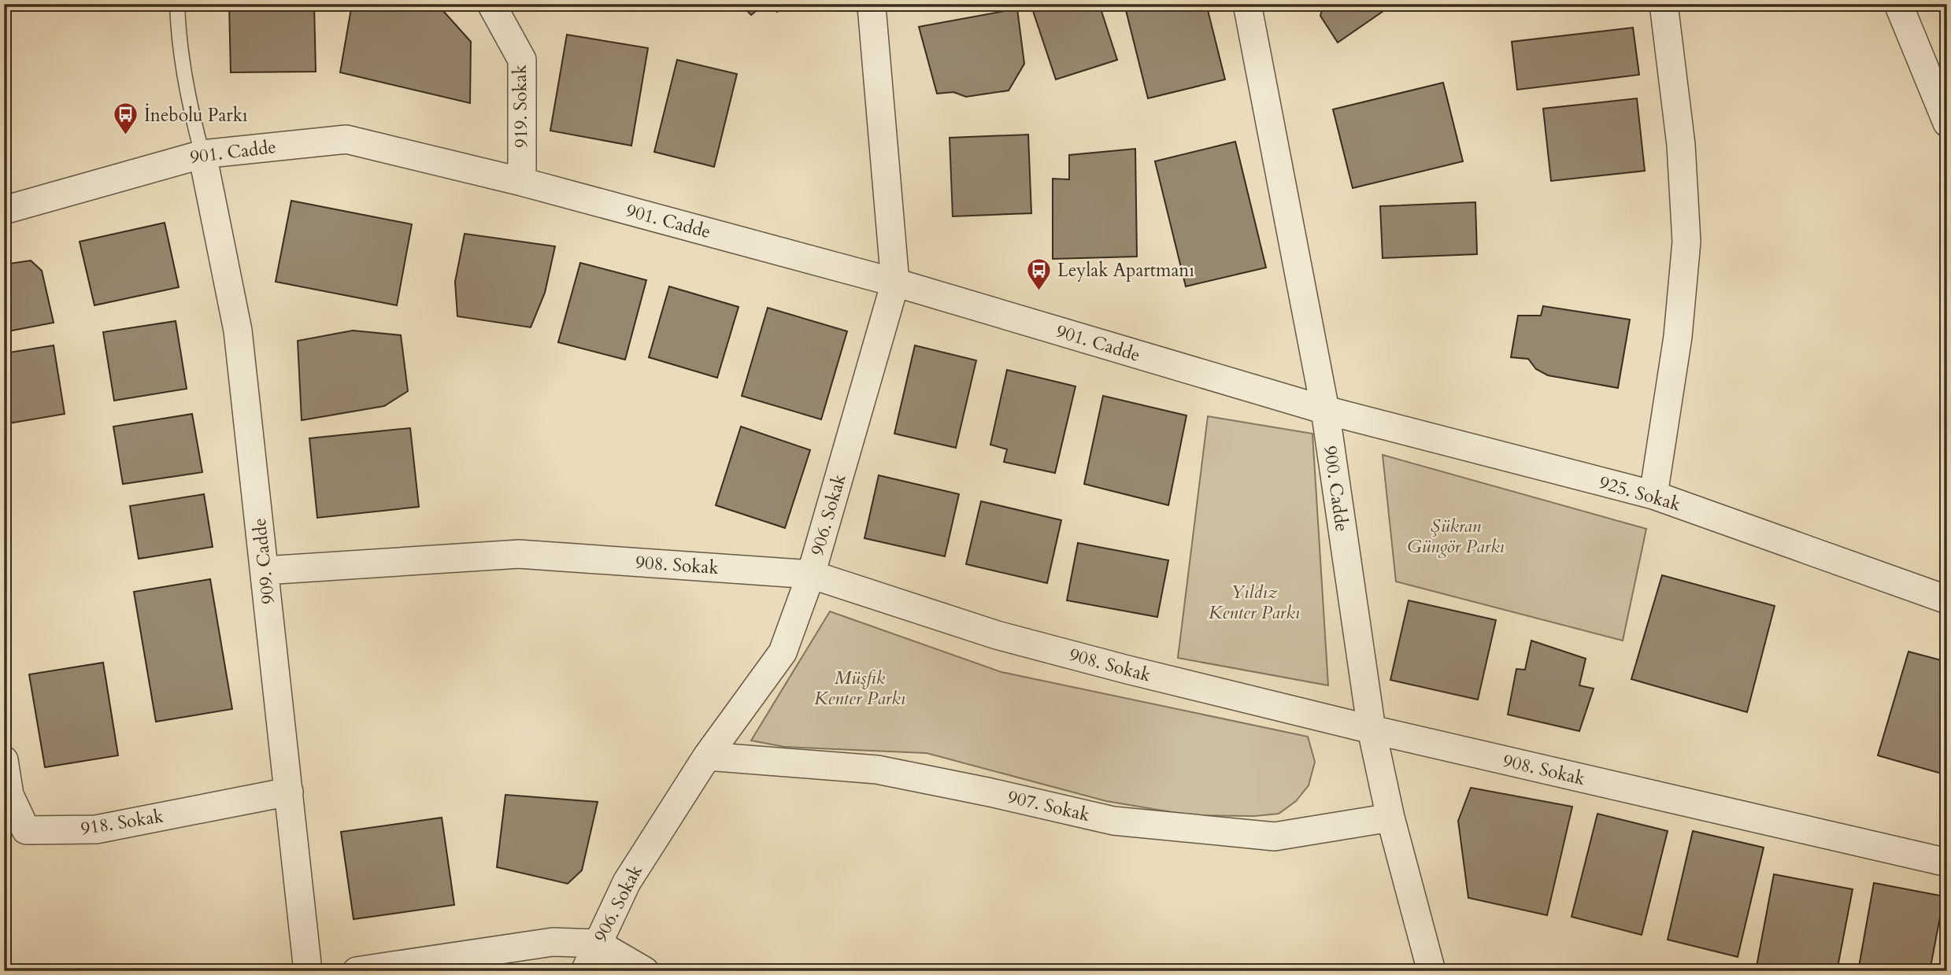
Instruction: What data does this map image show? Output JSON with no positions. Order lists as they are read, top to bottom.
{
  "streets": {
    "street": [
      "919. Sokak",
      "901. Cadde",
      "900. Cadde",
      "925. Sokak",
      "906. Sokak",
      "909. Cadde",
      "908. Sokak",
      "907. Sokak",
      "918. Sokak"
    ]
  },
  "crossings": [
    ["919. Sokak", "901. Cadde"],
    ["901. Cadde", "900. Cadde"],
    ["901. Cadde", "925. Sokak"],
    ["901. Cadde", "906. Sokak"],
    ["901. Cadde", "909. Cadde"],
    ["900. Cadde", "925. Sokak"],
    ["900. Cadde", "908. Sokak"],
    ["900. Cadde", "907. Sokak"],
    ["906. Sokak", "908. Sokak"],
    ["906. Sokak", "907. Sokak"],
    ["909. Cadde", "908. Sokak"],
    ["909. Cadde", "918. Sokak"]
  ],
  "parks": ["Şükran Güngör Parkı", "Yıldız Kenter Parkı", "Müşfik Kenter Parkı"],
  "places": {
    "bus stop": ["İnebolu Parkı", "Leylak Apartmanı"]
  }
}
